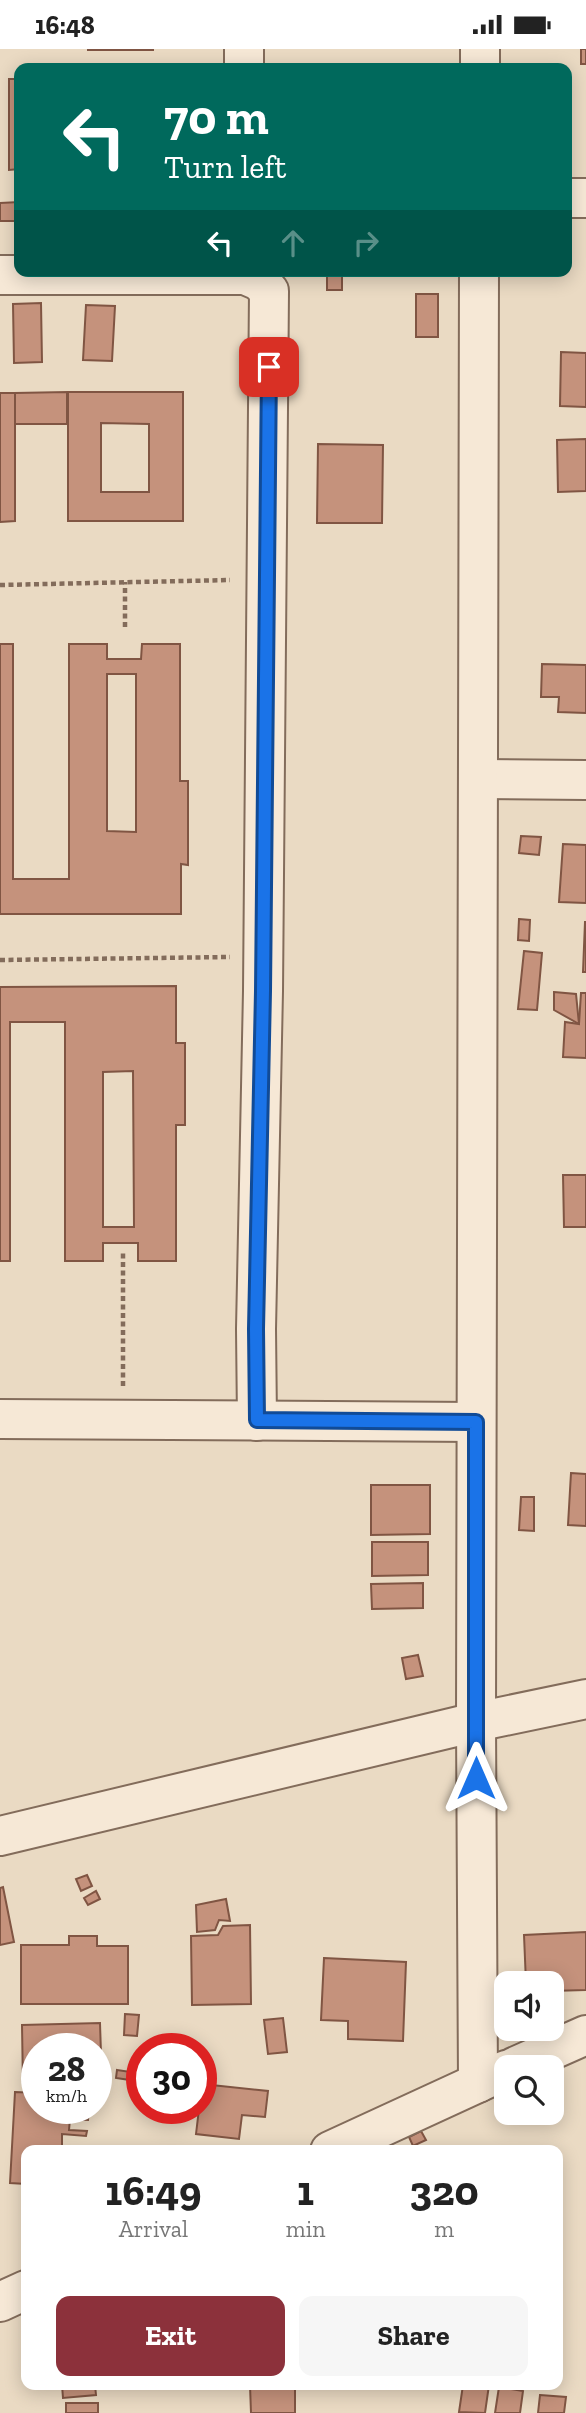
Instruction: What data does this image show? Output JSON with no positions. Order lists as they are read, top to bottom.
{
  "page": {
    "status": "16:48",
    "turn": ["70 m", "Turn left"],
    "speed": "28 km/h",
    "limit": "30",
    "eta": [
      "16:49",
      "Arrival",
      "1",
      "min",
      "320",
      "m"
    ],
    "buttons": ["Exit", "Share"]
  }
}
